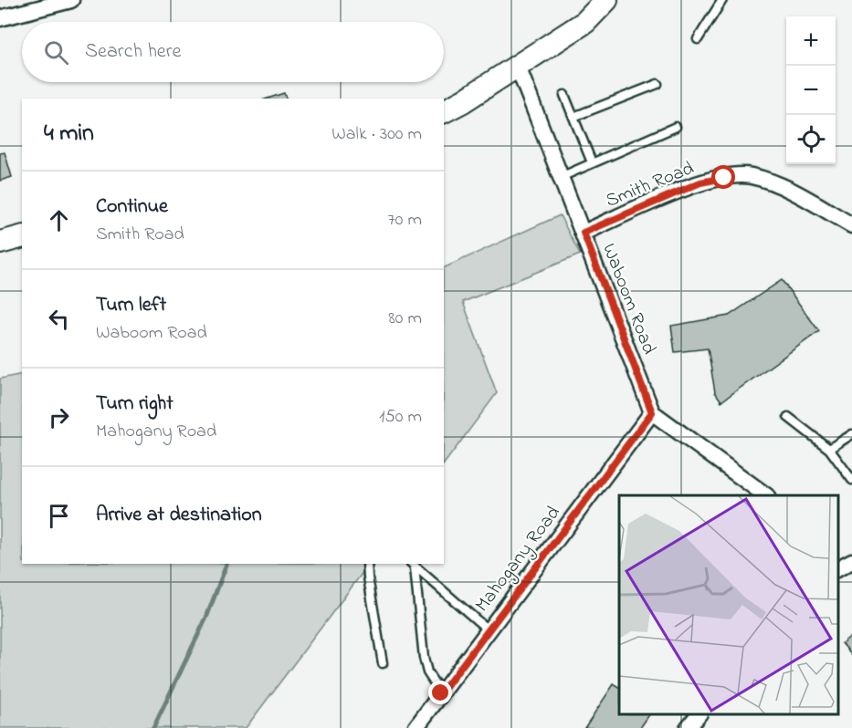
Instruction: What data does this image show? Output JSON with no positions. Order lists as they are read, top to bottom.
{
  "streets": {
    "street": ["Smith Road", "Waboom Road", "Mahogany Road"]
  },
  "crossings": [
    ["Smith Road", "Waboom Road"],
    ["Waboom Road", "Mahogany Road"]
  ],
  "page": {
    "map_buttons": ["+", "−"],
    "search": "Search here",
    "heading": ["4 min", "Walk · 300 m"],
    "list": [
      ["Continue", "Smith Road", "70 m"],
      ["Turn left", "Waboom Road", "80 m"],
      ["Turn right", "Mahogany Road", "150 m"],
      "Arrive at destination"
    ]
  }
}
